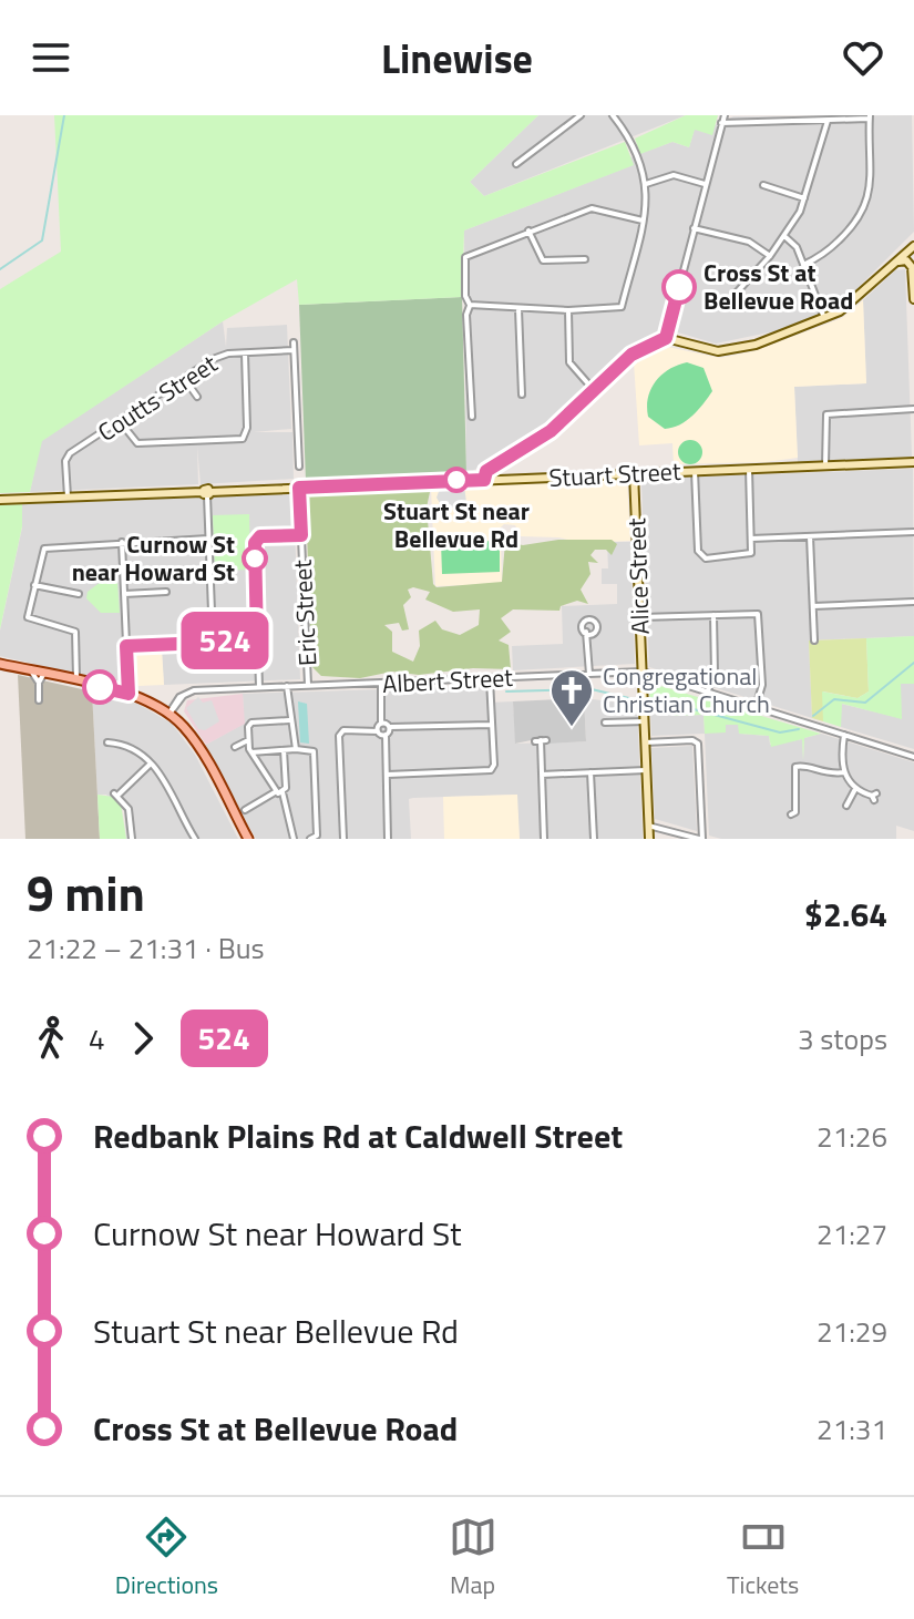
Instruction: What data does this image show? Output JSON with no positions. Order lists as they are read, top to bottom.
{
  "streets": {
    "street": [
      "Coutts Street",
      "Stuart Street",
      "Alice Street",
      "Eric Street",
      "Albert Street"
    ]
  },
  "crossings": [
    ["Coutts Street", "Stuart Street"],
    ["Stuart Street", "Alice Street"],
    ["Stuart Street", "Eric Street"],
    ["Alice Street", "Albert Street"],
    ["Eric Street", "Albert Street"]
  ],
  "places": {
    "other": ["Cross St at Bellevue Road", "Stuart St near Bellevue Rd", "Curnow St near Howard St"],
    "church": ["Congregational Christian Church"]
  },
  "lines": ["bus line 524"],
  "page": {
    "header": "Linewise",
    "on_map": "524",
    "heading": ["9 min", "21:22 – 21:31 · Bus", "$2.64"],
    "legs": ["4", "524", "3 stops"],
    "list": [
      {
        "name": "Redbank Plains Rd at Caldwell Street",
        "value": "21:26"
      },
      {
        "name": "Curnow St near Howard St",
        "value": "21:27"
      },
      {
        "name": "Stuart St near Bellevue Rd",
        "value": "21:29"
      },
      {
        "name": "Cross St at Bellevue Road",
        "value": "21:31"
      }
    ],
    "tabs": ["Directions", "Map", "Tickets"]
  }
}
